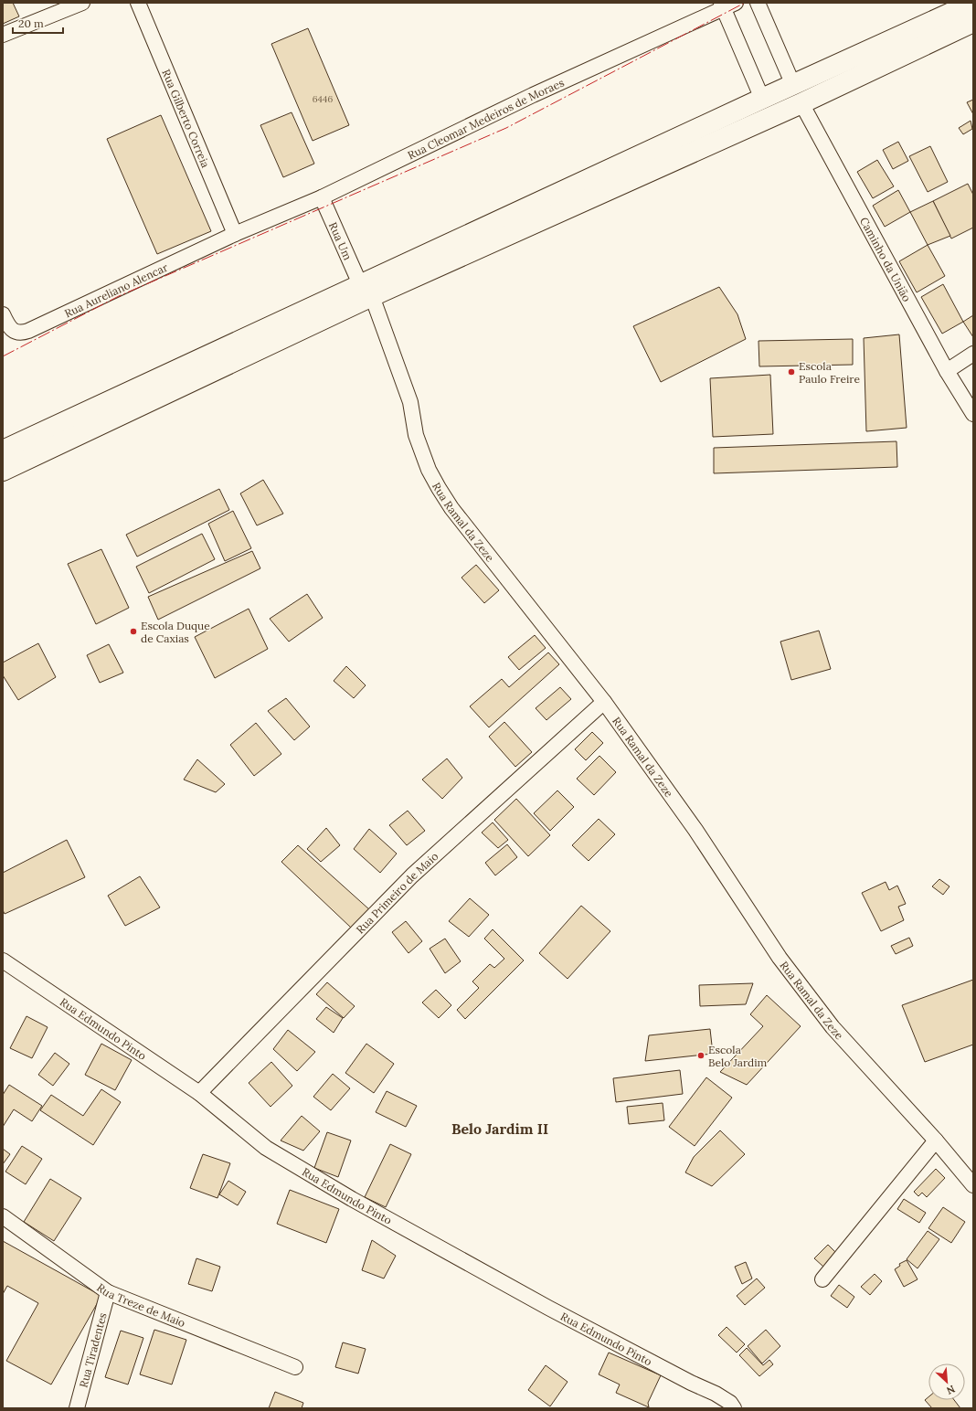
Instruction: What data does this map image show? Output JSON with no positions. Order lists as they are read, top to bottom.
{
  "streets": {
    "street": [
      "Rua Gilberto Correia",
      "Rua Cleomar Medeiros de Moraes",
      "Rua Um",
      "Caminho da União",
      "Rua Aureliano Alencar",
      "Rua Ramal da Zeze",
      "Rua Primeiro de Maio",
      "Rua Edmundo Pinto",
      "Rua Treze de Maio",
      "Rua Tiradentes"
    ]
  },
  "crossings": [
    ["Rua Gilberto Correia", "Rua Cleomar Medeiros de Moraes"],
    ["Rua Gilberto Correia", "Rua Aureliano Alencar"],
    ["Rua Cleomar Medeiros de Moraes", "Rua Um"],
    ["Rua Cleomar Medeiros de Moraes", "Rua Aureliano Alencar"],
    ["Rua Um", "Rua Ramal da Zeze"],
    ["Rua Ramal da Zeze", "Rua Primeiro de Maio"],
    ["Rua Primeiro de Maio", "Rua Edmundo Pinto"],
    ["Rua Treze de Maio", "Rua Tiradentes"]
  ],
  "districts": ["Belo Jardim II"],
  "places": ["Escola Paulo Freire", "Escola Duque de Caxias", "Escola Belo Jardim"],
  "house_numbers": ["6446"],
  "scale_bar": "20 m",
  "north": "bottom right"
}
